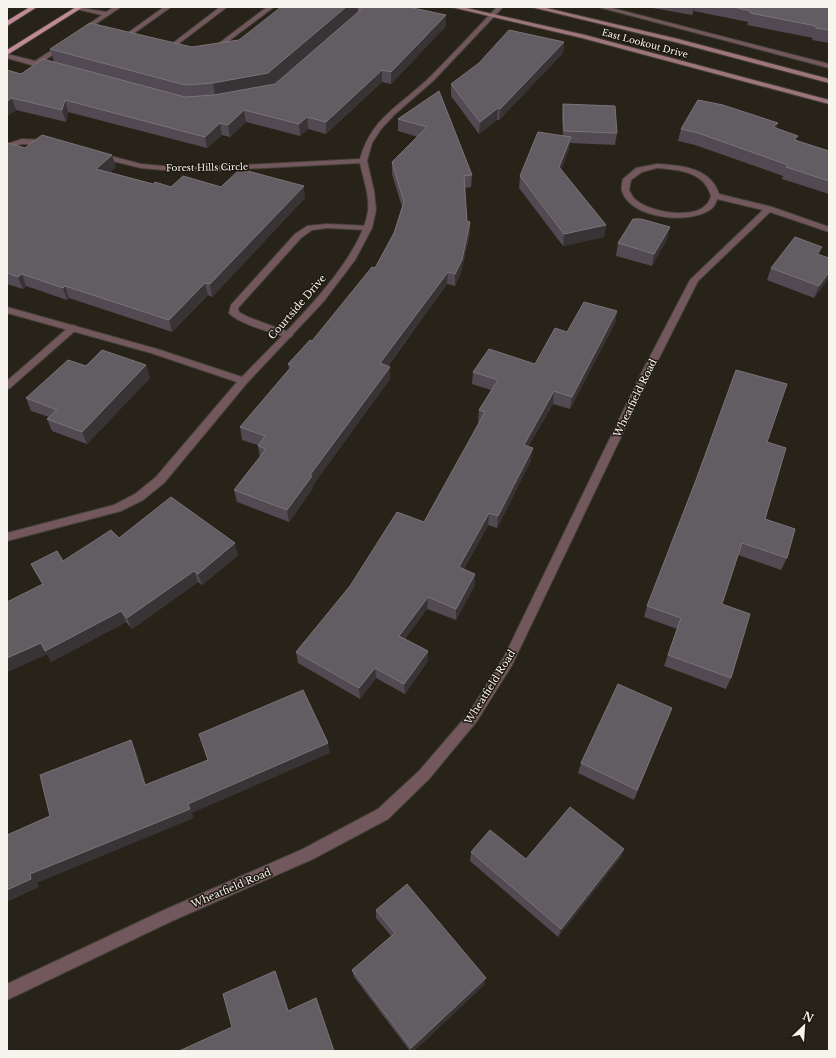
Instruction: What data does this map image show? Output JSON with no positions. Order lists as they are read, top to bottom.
{
  "streets": {
    "main road": ["East Lookout Drive"],
    "street": ["Forest Hills Circle", "Courtside Drive", "Wheatfield Road"]
  },
  "crossings": [
    ["East Lookout Drive", "Courtside Drive"],
    ["Forest Hills Circle", "Courtside Drive"]
  ],
  "north": "top right"
}
